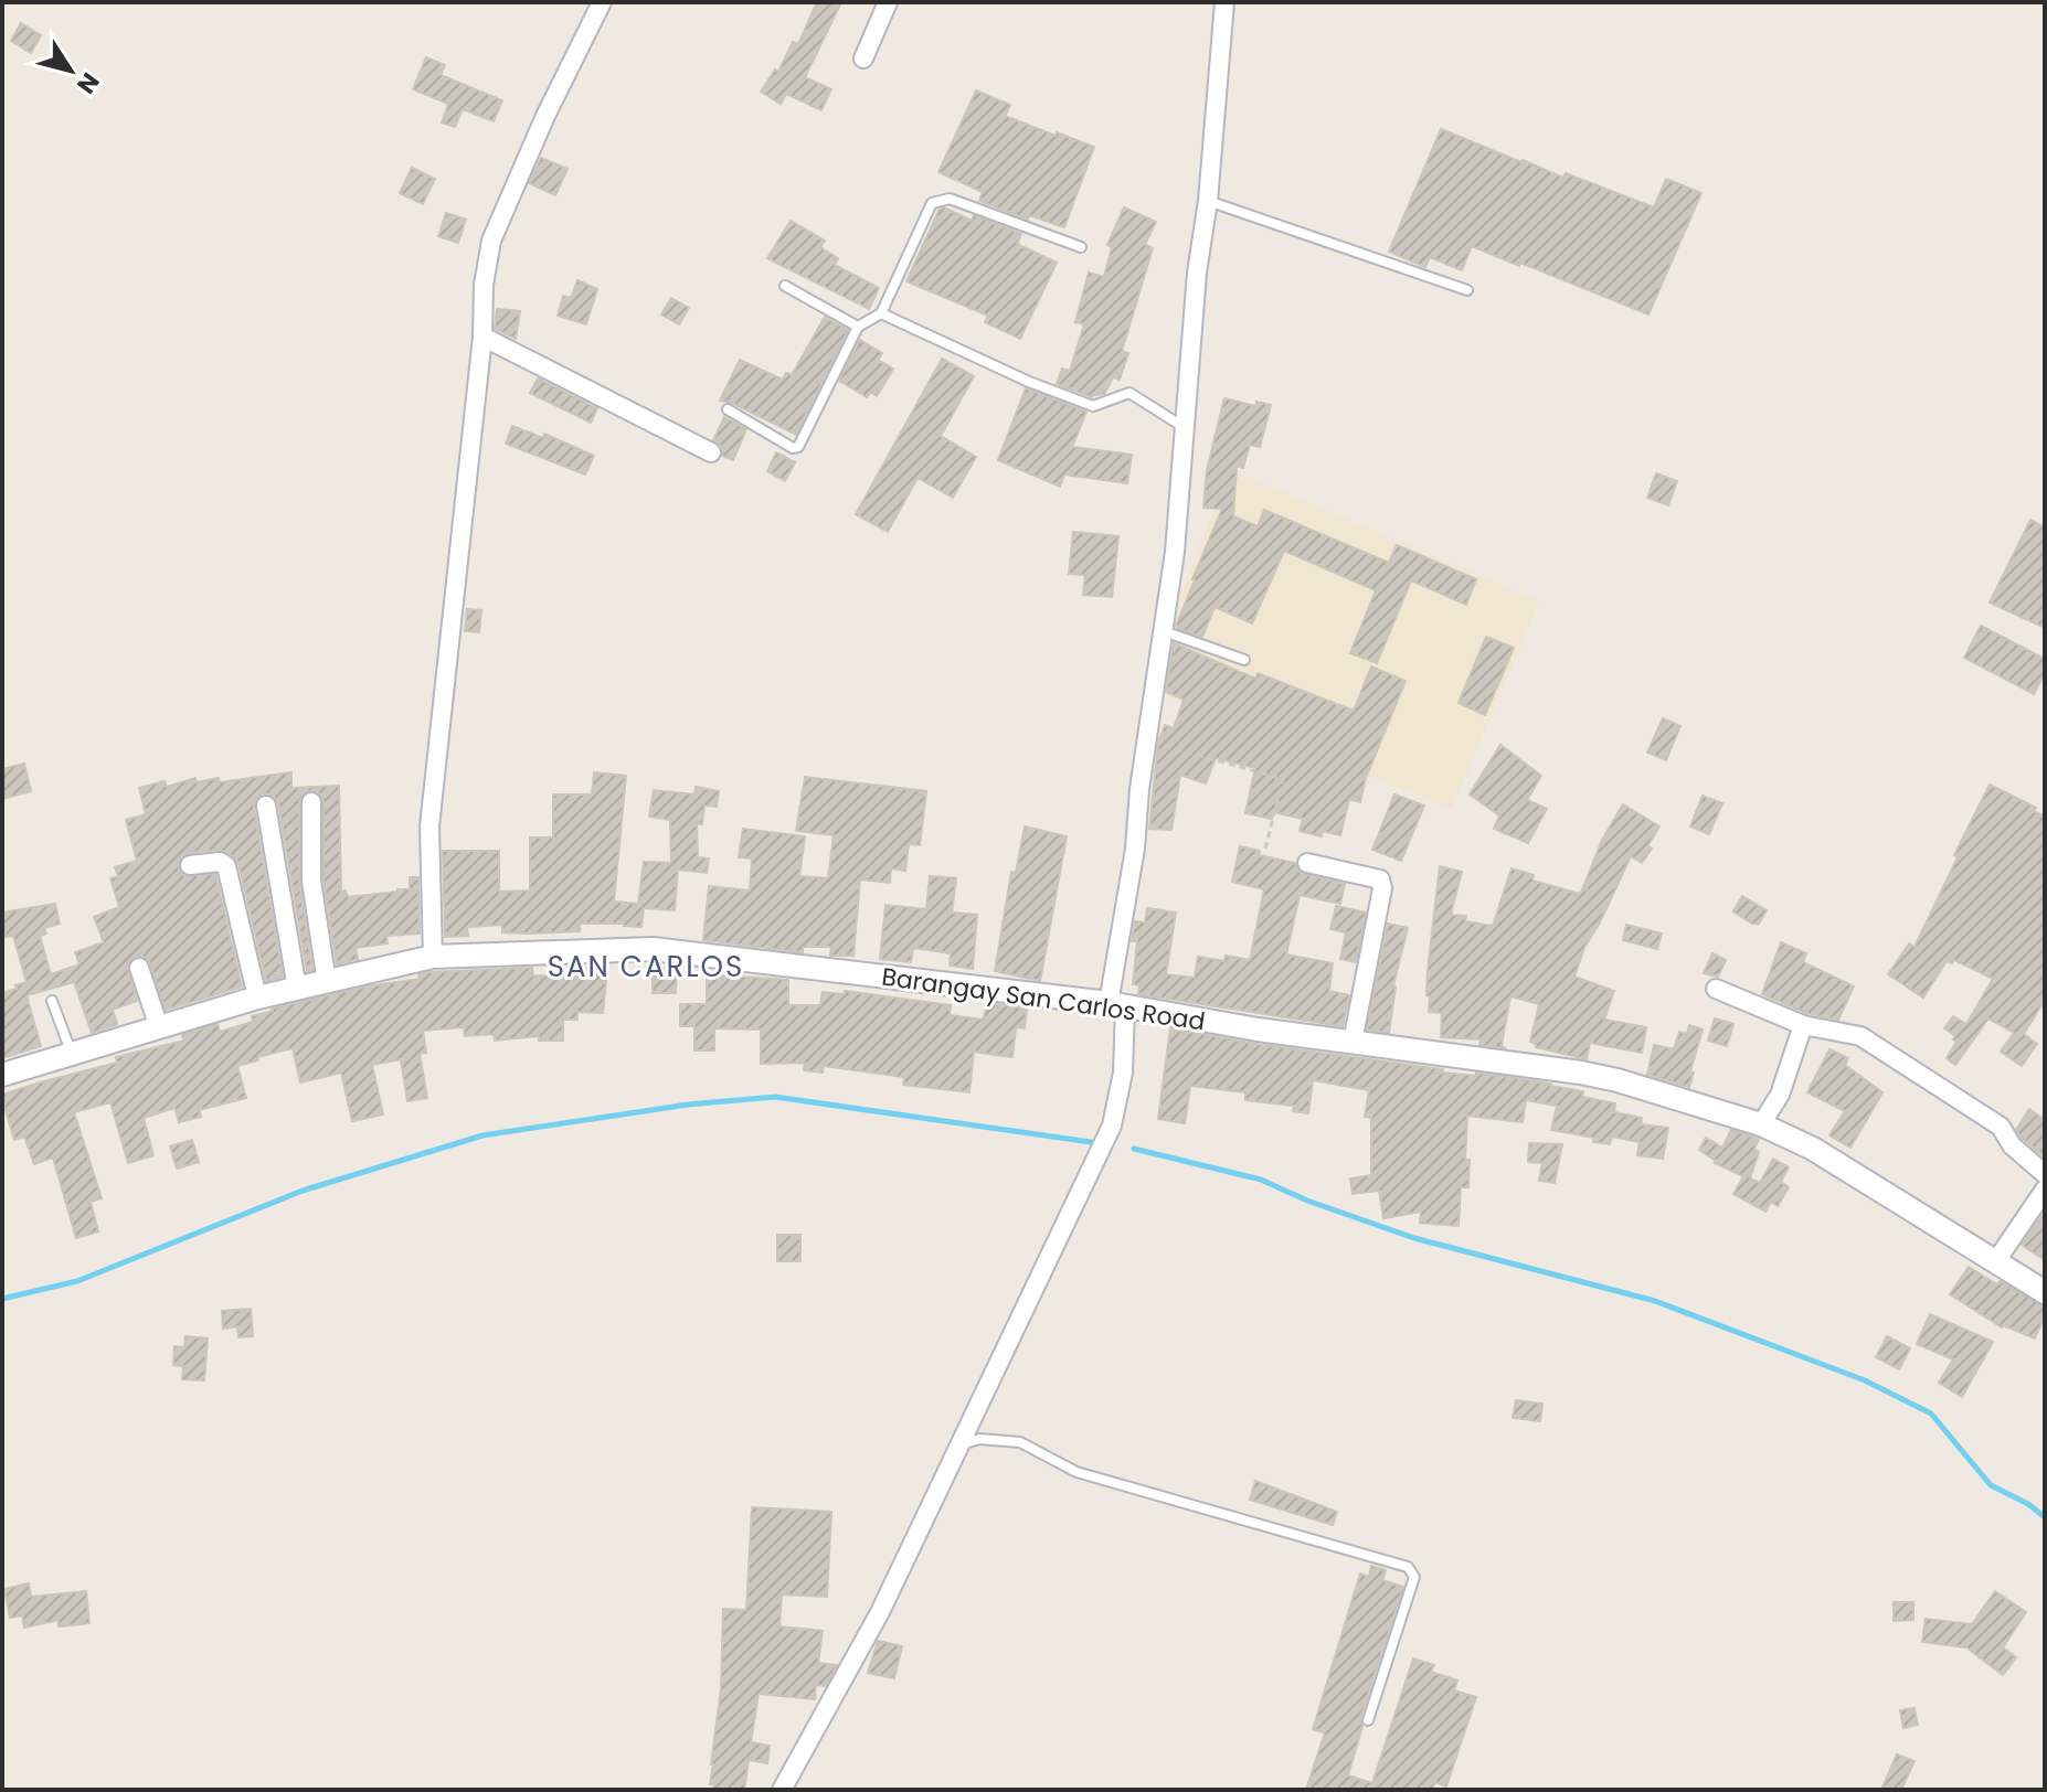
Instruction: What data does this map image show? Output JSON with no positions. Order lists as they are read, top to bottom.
{
  "streets": {
    "street": ["Barangay San Carlos Road"]
  },
  "districts": ["SAN CARLOS"],
  "north": "bottom right"
}
